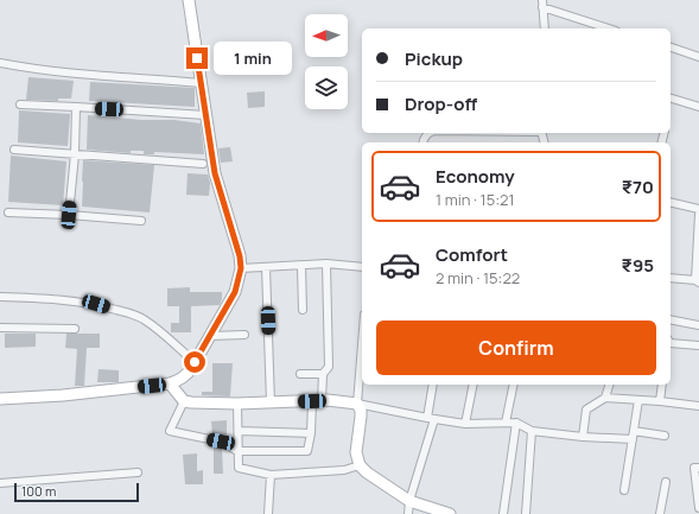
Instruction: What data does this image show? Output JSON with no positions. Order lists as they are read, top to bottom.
{
  "scale_bar": "100 m",
  "north": "left",
  "page": {
    "banner": ["Pickup", "Drop-off"],
    "bubble": "1 min",
    "list": [
      {
        "name": "Economy",
        "note": "1 min · 15:21",
        "value": "₹70"
      },
      {
        "name": "Comfort",
        "note": "2 min · 15:22",
        "value": "₹95"
      }
    ],
    "buttons": "Confirm",
    "scale": "100 m"
  }
}
